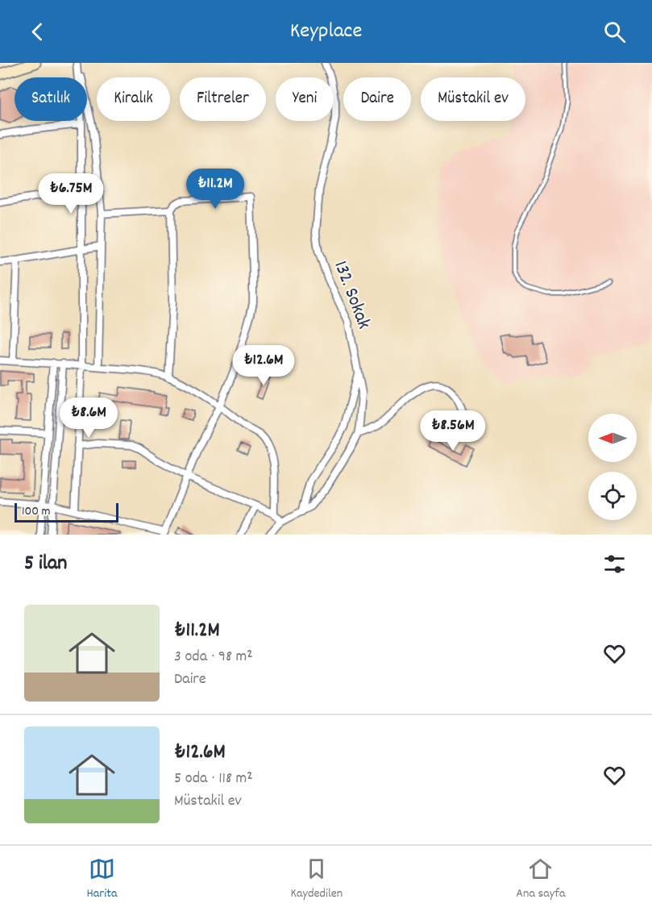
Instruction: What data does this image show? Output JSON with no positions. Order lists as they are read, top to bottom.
{
  "streets": {
    "street": ["132. Sokak"]
  },
  "scale_bar": "100 m",
  "north": "left",
  "page": {
    "header": "Keyplace",
    "chip": [
      "Satılık",
      "Kiralık",
      "Filtreler",
      "Yeni",
      "Daire",
      "Müstakil ev"
    ],
    "price": [
      "₺11.2M",
      "₺6.75M",
      "₺12.6M",
      "₺8.6M",
      "₺8.56M"
    ],
    "scale": "100 m",
    "heading": "5 ilan",
    "list": [
      {
        "name": "₺11.2M",
        "note": "3 oda · 98 m² · Daire"
      },
      {
        "name": "₺12.6M",
        "note": "5 oda · 118 m² · Müstakil ev"
      }
    ],
    "tabs": ["Harita", "Kaydedilen", "Ana sayfa"]
  }
}
